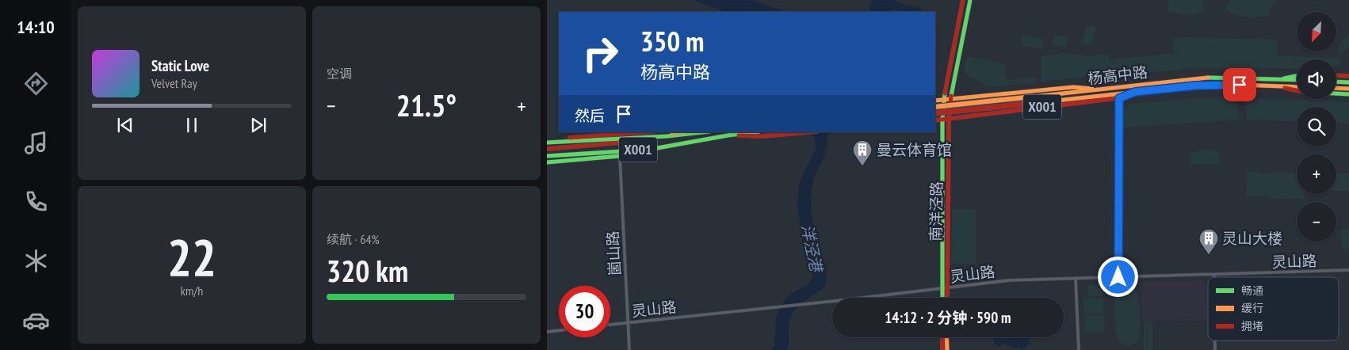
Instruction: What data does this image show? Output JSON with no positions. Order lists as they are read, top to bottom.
{
  "streets": {
    "main road": ["杨高中路", "X001", "南洋泾路"],
    "street": ["崮山路", "灵山路"]
  },
  "crossings": [
    ["杨高中路", "X001"],
    ["杨高中路", "南洋泾路"],
    ["X001", "南洋泾路"],
    ["X001", "崮山路"],
    ["南洋泾路", "灵山路"],
    ["崮山路", "灵山路"]
  ],
  "water": ["洋泾港"],
  "places": {
    "building": ["曼云体育馆", "灵山大楼"]
  },
  "legend": ["畅通", "缓行", "拥堵"],
  "north": "bottom left",
  "page": {
    "tabs": "14:10",
    "tile": [
      "空调",
      ["22", "km/h"],
      ["续航 · 64%", "320 km"]
    ],
    "map_buttons": ["+", "−"],
    "turn": ["350 m", "杨高中路"],
    "song": ["Static Love", "Velvet Ray"],
    "heat": ["−", "21.5°", "+"],
    "then": "然后",
    "limit": "30",
    "trip": "14:12 · 2 分钟 · 590 m"
  }
}
